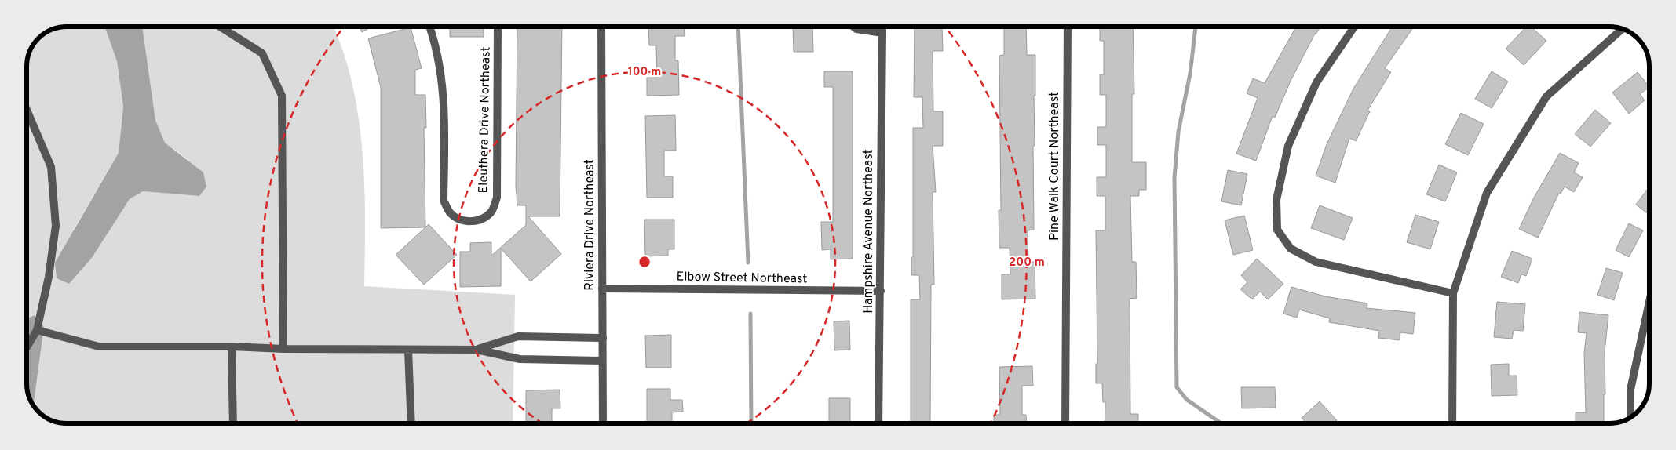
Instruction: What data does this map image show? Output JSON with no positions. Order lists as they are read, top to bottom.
{
  "streets": {
    "street": [
      "Eleuthera Drive Northeast",
      "Pine Walk Court Northeast",
      "Riviera Drive Northeast",
      "Hampshire Avenue Northeast",
      "Elbow Street Northeast"
    ]
  },
  "crossings": [
    ["Riviera Drive Northeast", "Elbow Street Northeast"],
    ["Hampshire Avenue Northeast", "Elbow Street Northeast"]
  ],
  "rings": ["100 m", "200 m"]
}
